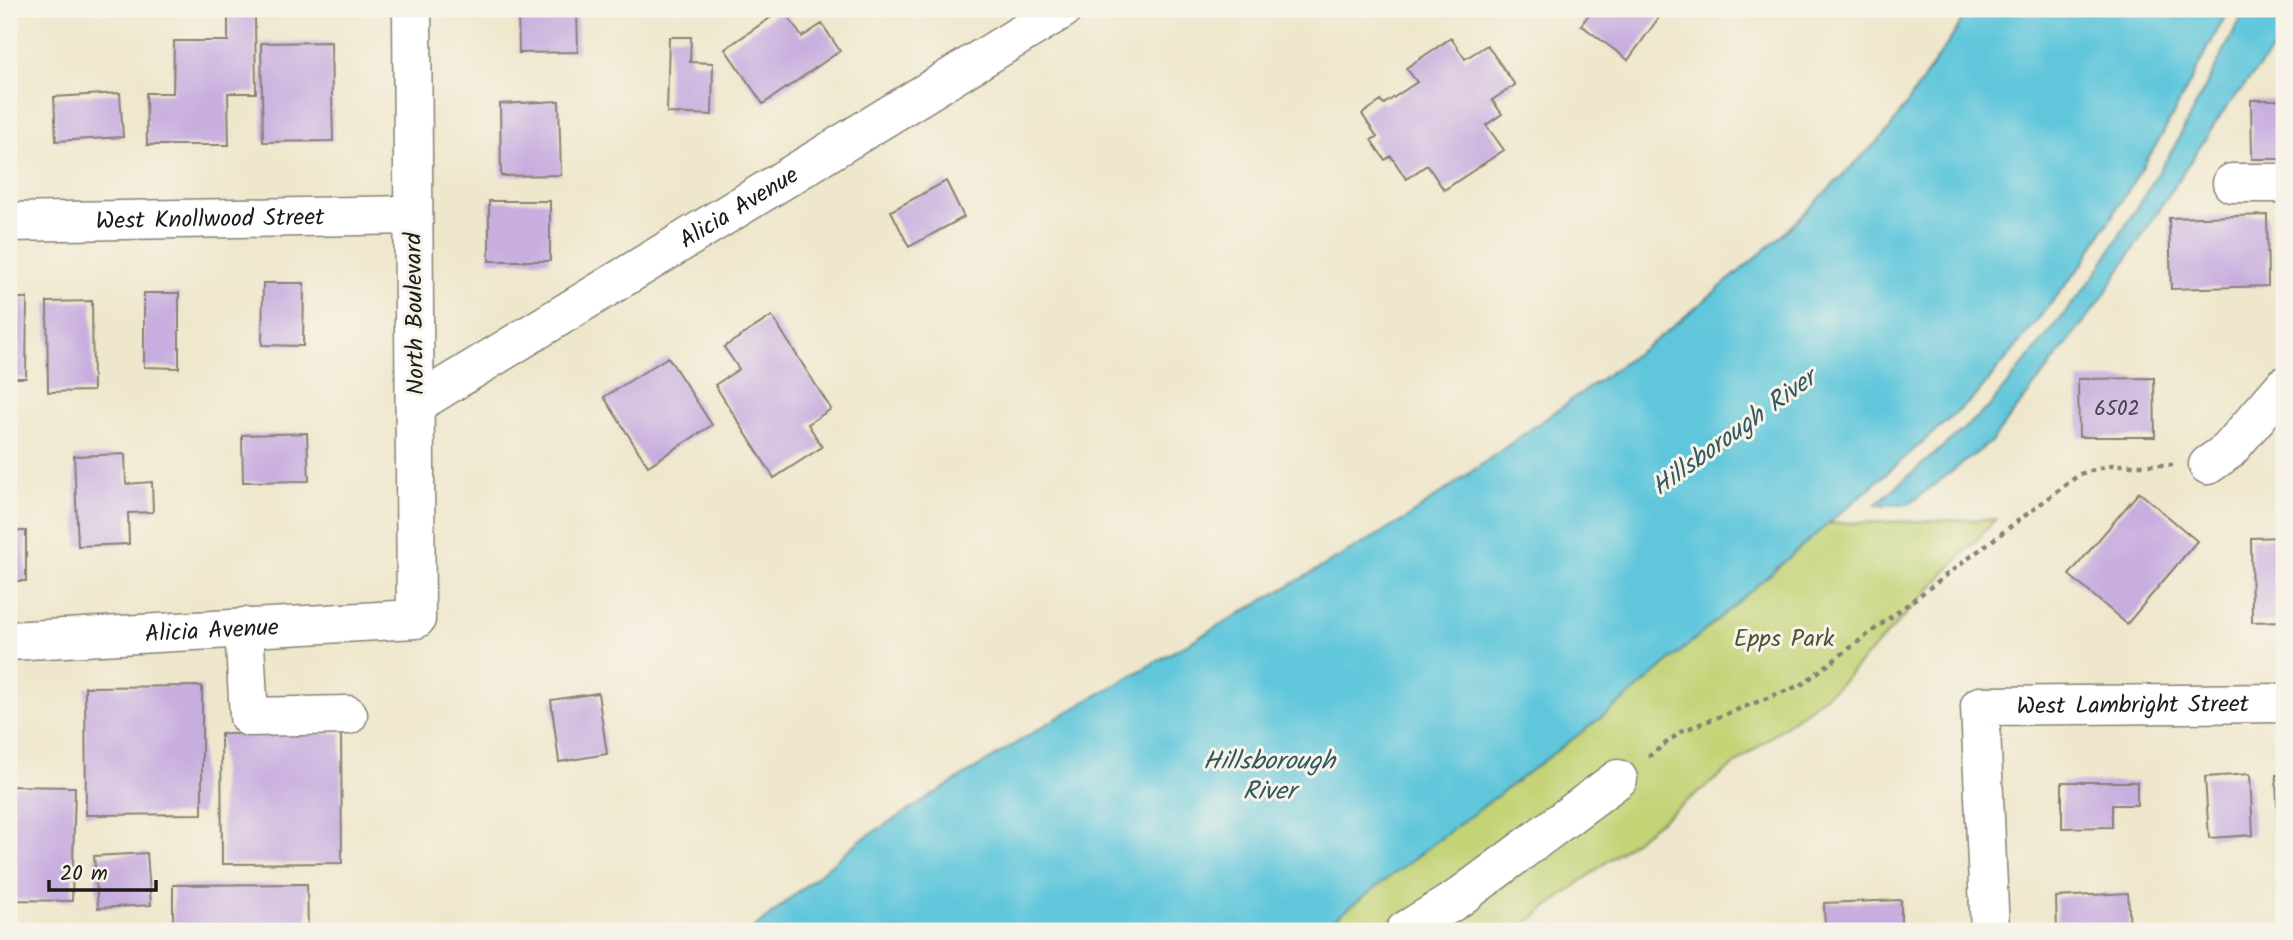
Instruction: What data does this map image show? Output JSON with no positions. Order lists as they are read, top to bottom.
{
  "streets": {
    "street": [
      "Alicia Avenue",
      "West Knollwood Street",
      "North Boulevard",
      "West Lambright Street"
    ]
  },
  "crossings": [
    ["Alicia Avenue", "North Boulevard"],
    ["West Knollwood Street", "North Boulevard"]
  ],
  "water": ["Hillsborough River"],
  "parks": ["Epps Park"],
  "house_numbers": ["6502"],
  "scale_bar": "20 m"
}
